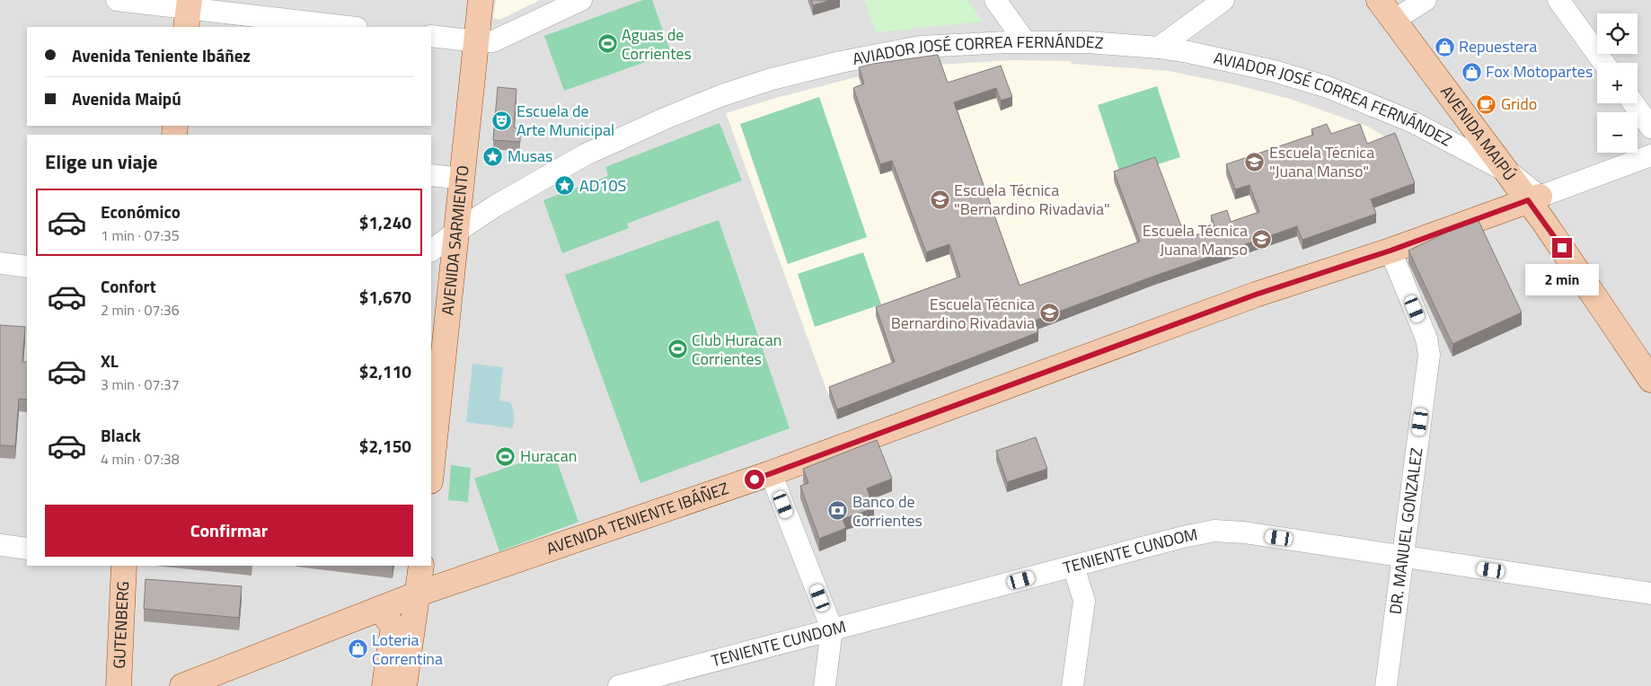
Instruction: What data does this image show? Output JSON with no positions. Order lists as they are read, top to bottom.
{
  "streets": {
    "main road": [
      "AVENIDA MAIPÚ",
      "AVENIDA SARMIENTO",
      "AVENIDA TENIENTE IBÁÑEZ",
      "GUTENBERG"
    ],
    "street": ["AVIADOR JOSÉ CORREA FERNÁNDEZ", "DR. MANUEL GONZALEZ", "TENIENTE CUNDOM"]
  },
  "crossings": [
    ["AVIADOR JOSÉ CORREA FERNÁNDEZ", "AVENIDA MAIPÚ"],
    ["AVIADOR JOSÉ CORREA FERNÁNDEZ", "AVENIDA SARMIENTO"],
    ["AVENIDA MAIPÚ", "AVENIDA TENIENTE IBÁÑEZ"],
    ["AVENIDA TENIENTE IBÁÑEZ", "DR. MANUEL GONZALEZ"],
    ["DR. MANUEL GONZALEZ", "TENIENTE CUNDOM"]
  ],
  "places": {
    "sports": ["Aguas de Corrientes", "Club Huracan Corrientes", "Huracan"],
    "shop": ["Repuestera", "Fox Motopartes", "Loteria Correntina"],
    "cafe": ["Grido"],
    "theatre": ["Escuela de Arte Municipal"],
    "place": ["Musas", "AD10S"],
    "school or university": [
      "Escuela Técnica \"Juana Manso\"",
      "Escuela Técnica \"Bernardino Rivadavia\"",
      "Escuela Técnica Juana Manso",
      "Escuela Técnica Bernardino Rivadavia"
    ],
    "bank": ["Banco de Corrientes"]
  },
  "page": {
    "map_buttons": ["+", "−"],
    "banner": ["Avenida Teniente Ibáñez", "Avenida Maipú"],
    "heading": "Elige un viaje",
    "list": [
      {
        "name": "Económico",
        "note": "1 min · 07:35",
        "value": "$1,240"
      },
      {
        "name": "Confort",
        "note": "2 min · 07:36",
        "value": "$1,670"
      },
      {
        "name": "XL",
        "note": "3 min · 07:37",
        "value": "$2,110"
      },
      {
        "name": "Black",
        "note": "4 min · 07:38",
        "value": "$2,150"
      }
    ],
    "bubble": "2 min",
    "buttons": "Confirmar"
  }
}
